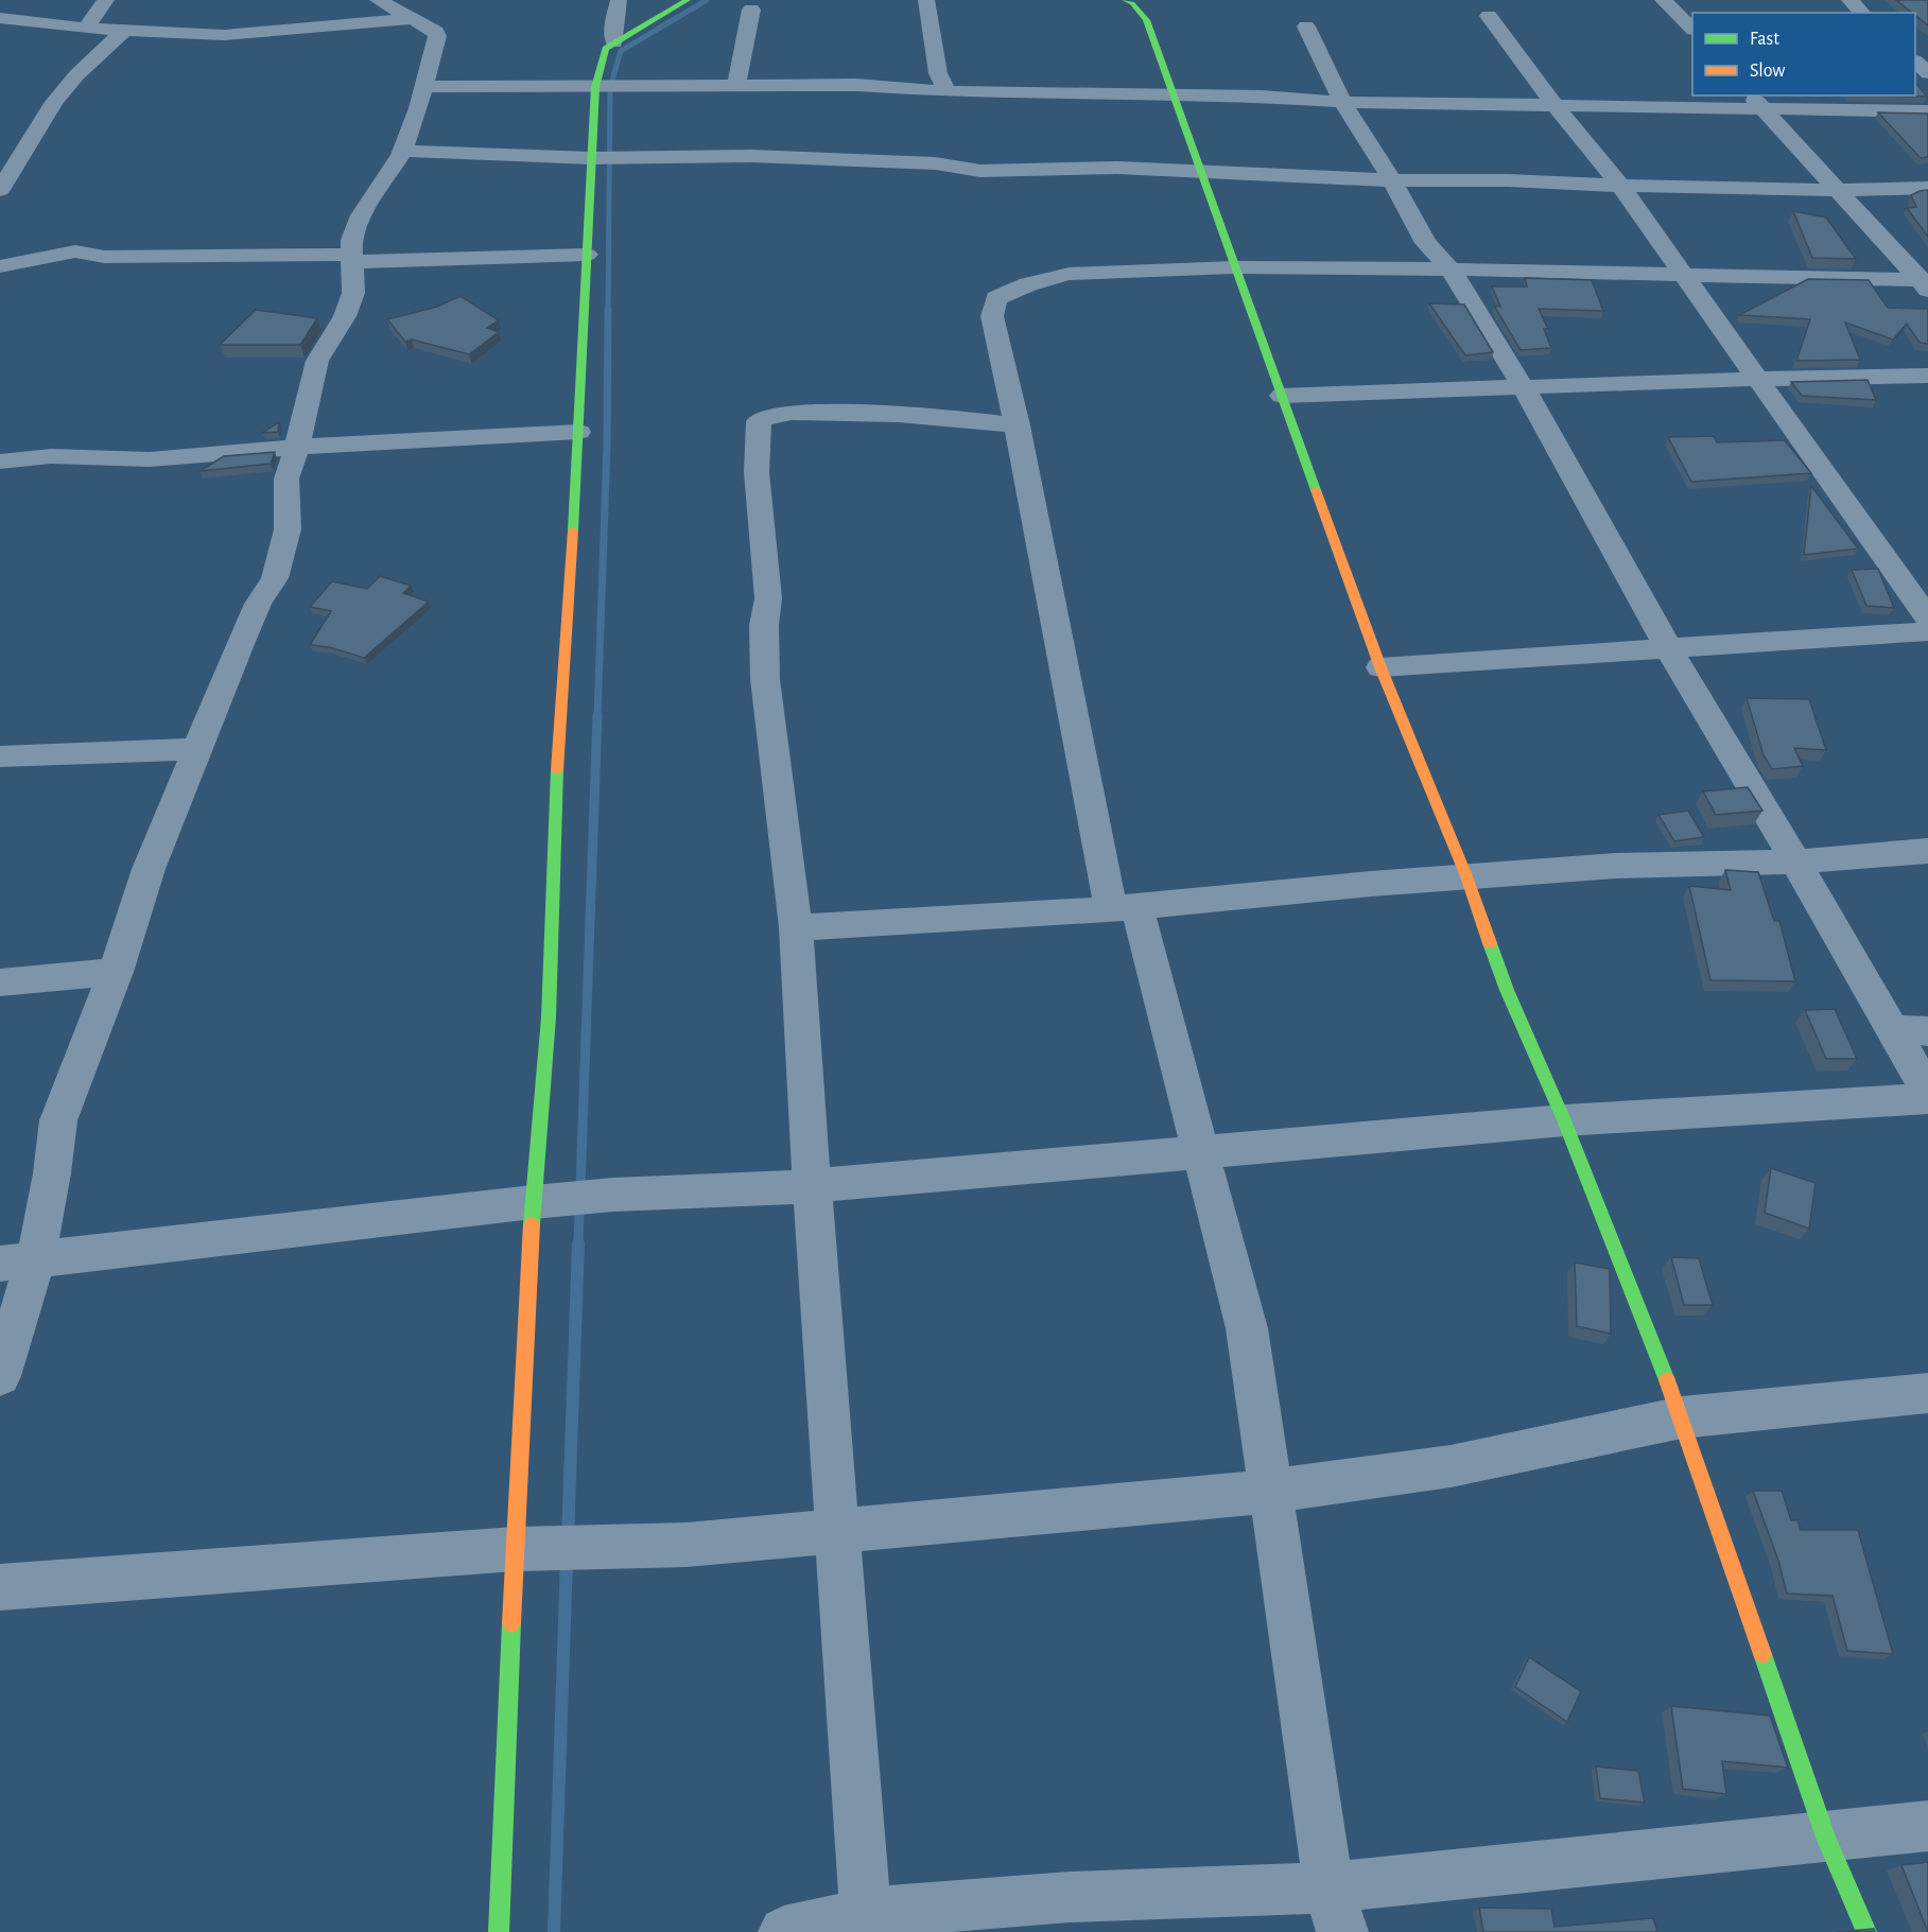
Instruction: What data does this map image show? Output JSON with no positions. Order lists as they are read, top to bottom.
{
  "legend": ["Fast", "Slow"]
}
